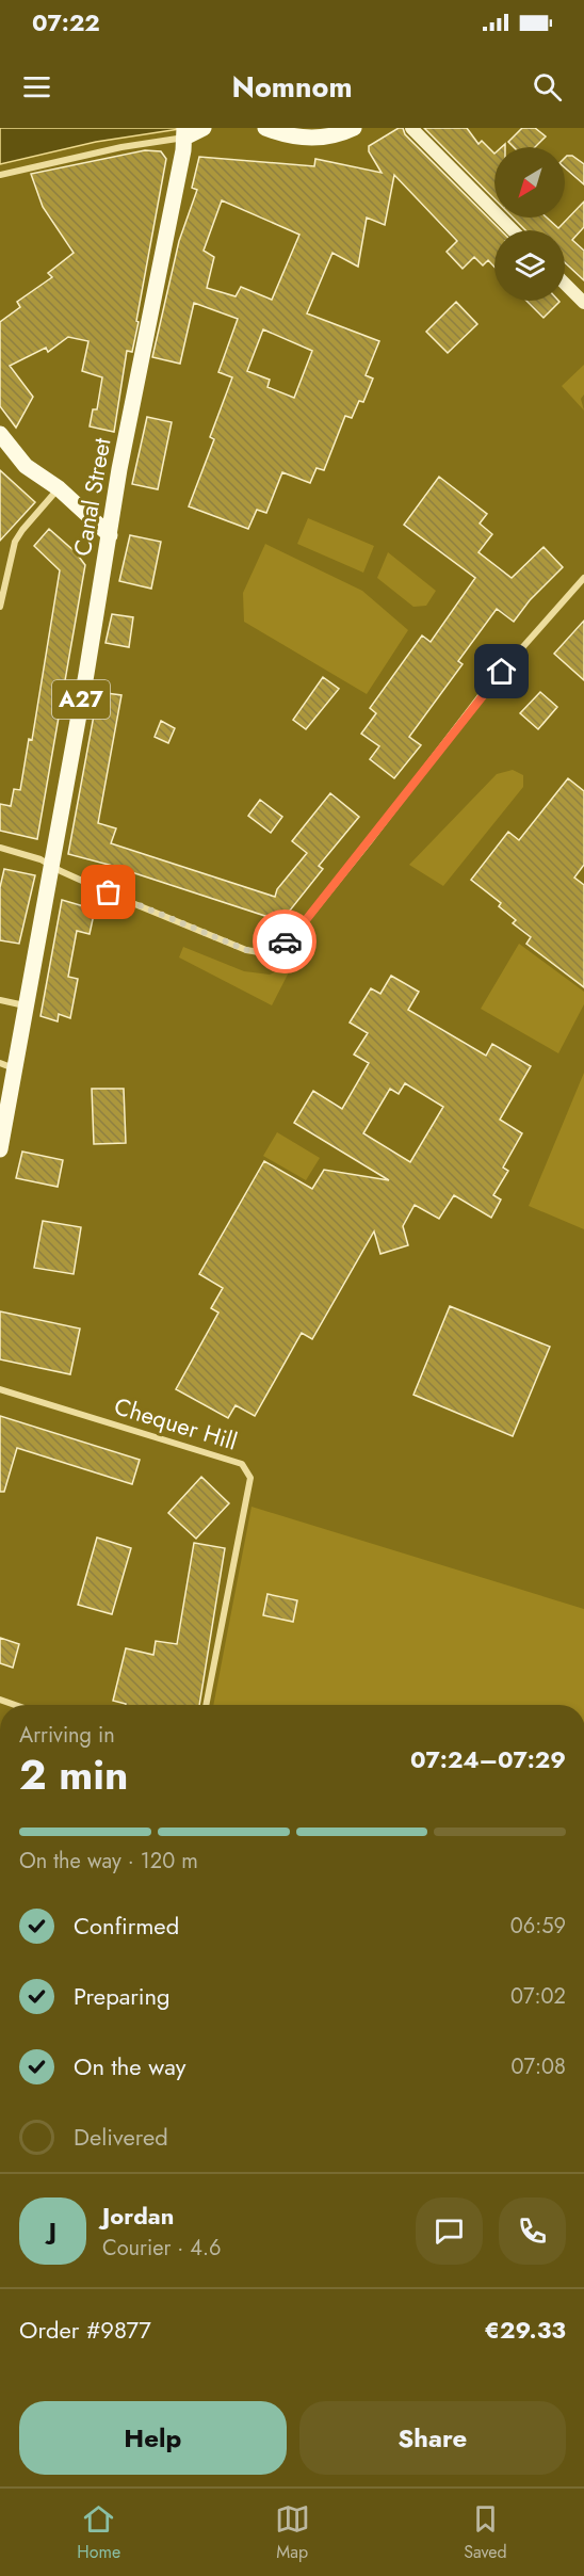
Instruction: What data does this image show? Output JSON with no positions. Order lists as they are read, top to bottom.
{
  "streets": {
    "main road": ["Canal Street", "A27"],
    "street": ["Chequer Hill"]
  },
  "crossings": [
    ["Canal Street", "A27"]
  ],
  "north": "bottom left",
  "page": {
    "status": "07:22",
    "header": "Nomnom",
    "heading": ["2 min", "Arriving in", "07:24–07:29"],
    "panel": [
      "Jordan",
      "Courier · 4.6",
      "Order #9877",
      "€29.33"
    ],
    "bar": "On the way · 120 m",
    "list": [
      ["Confirmed", "06:59"],
      ["Preparing", "07:02"],
      ["On the way", "07:08"],
      "Delivered"
    ],
    "round": "J",
    "buttons": ["Help", "Share"],
    "tabs": ["Home", "Map", "Saved"]
  }
}
